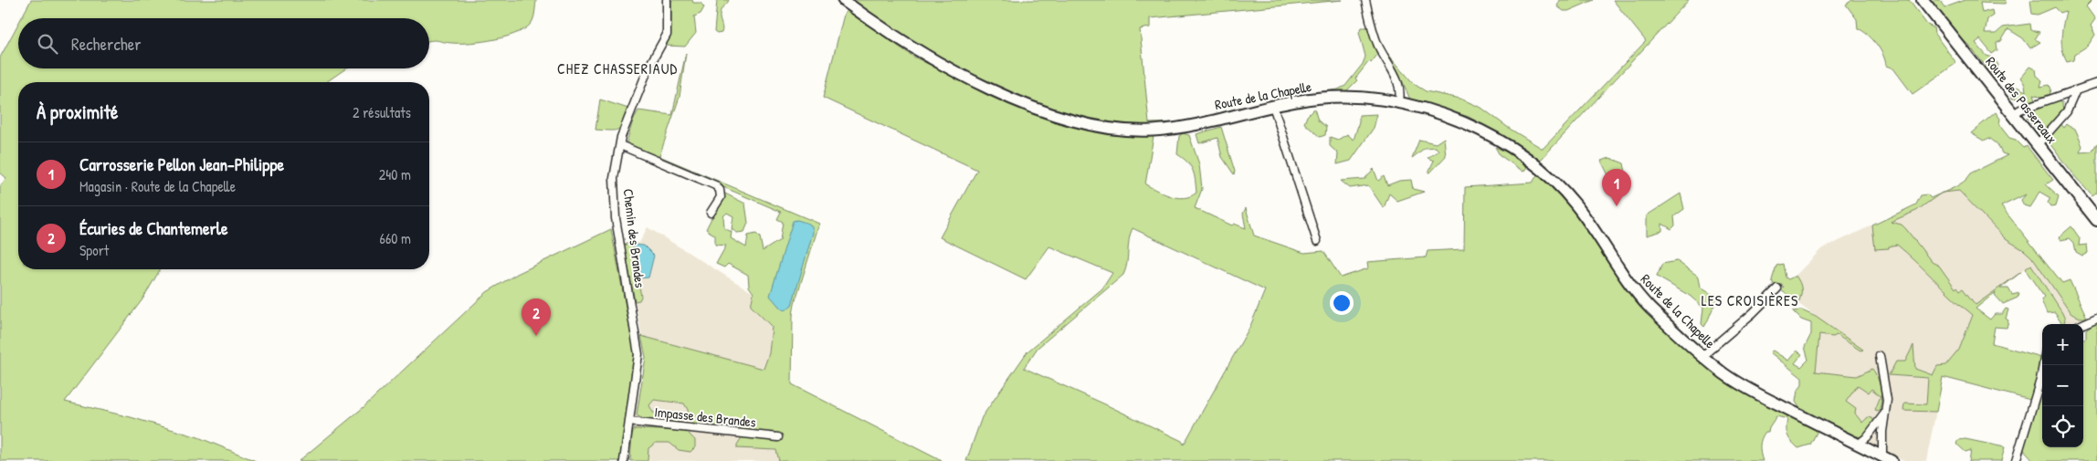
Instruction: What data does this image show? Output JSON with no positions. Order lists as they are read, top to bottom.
{
  "streets": {
    "main road": ["Route de la Chapelle", "Route des Passereaux"],
    "street": ["Chemin des Brandes", "Impasse des Brandes"]
  },
  "crossings": [
    ["Chemin des Brandes", "Impasse des Brandes"]
  ],
  "districts": ["CHEZ CHASSERIAUD", "LES CROISIÈRES"],
  "page": {
    "search": "Rechercher",
    "heading": ["À proximité", "2 résultats"],
    "list": [
      {
        "mark": "1",
        "name": "Carrosserie Pellon Jean-Philippe",
        "note": "Magasin · Route de la Chapelle",
        "value": "240 m"
      },
      {
        "mark": "2",
        "name": "Écuries de Chantemerle",
        "note": "Sport",
        "value": "660 m"
      }
    ],
    "pins": ["1", "2"],
    "map_buttons": ["+", "−"]
  }
}
